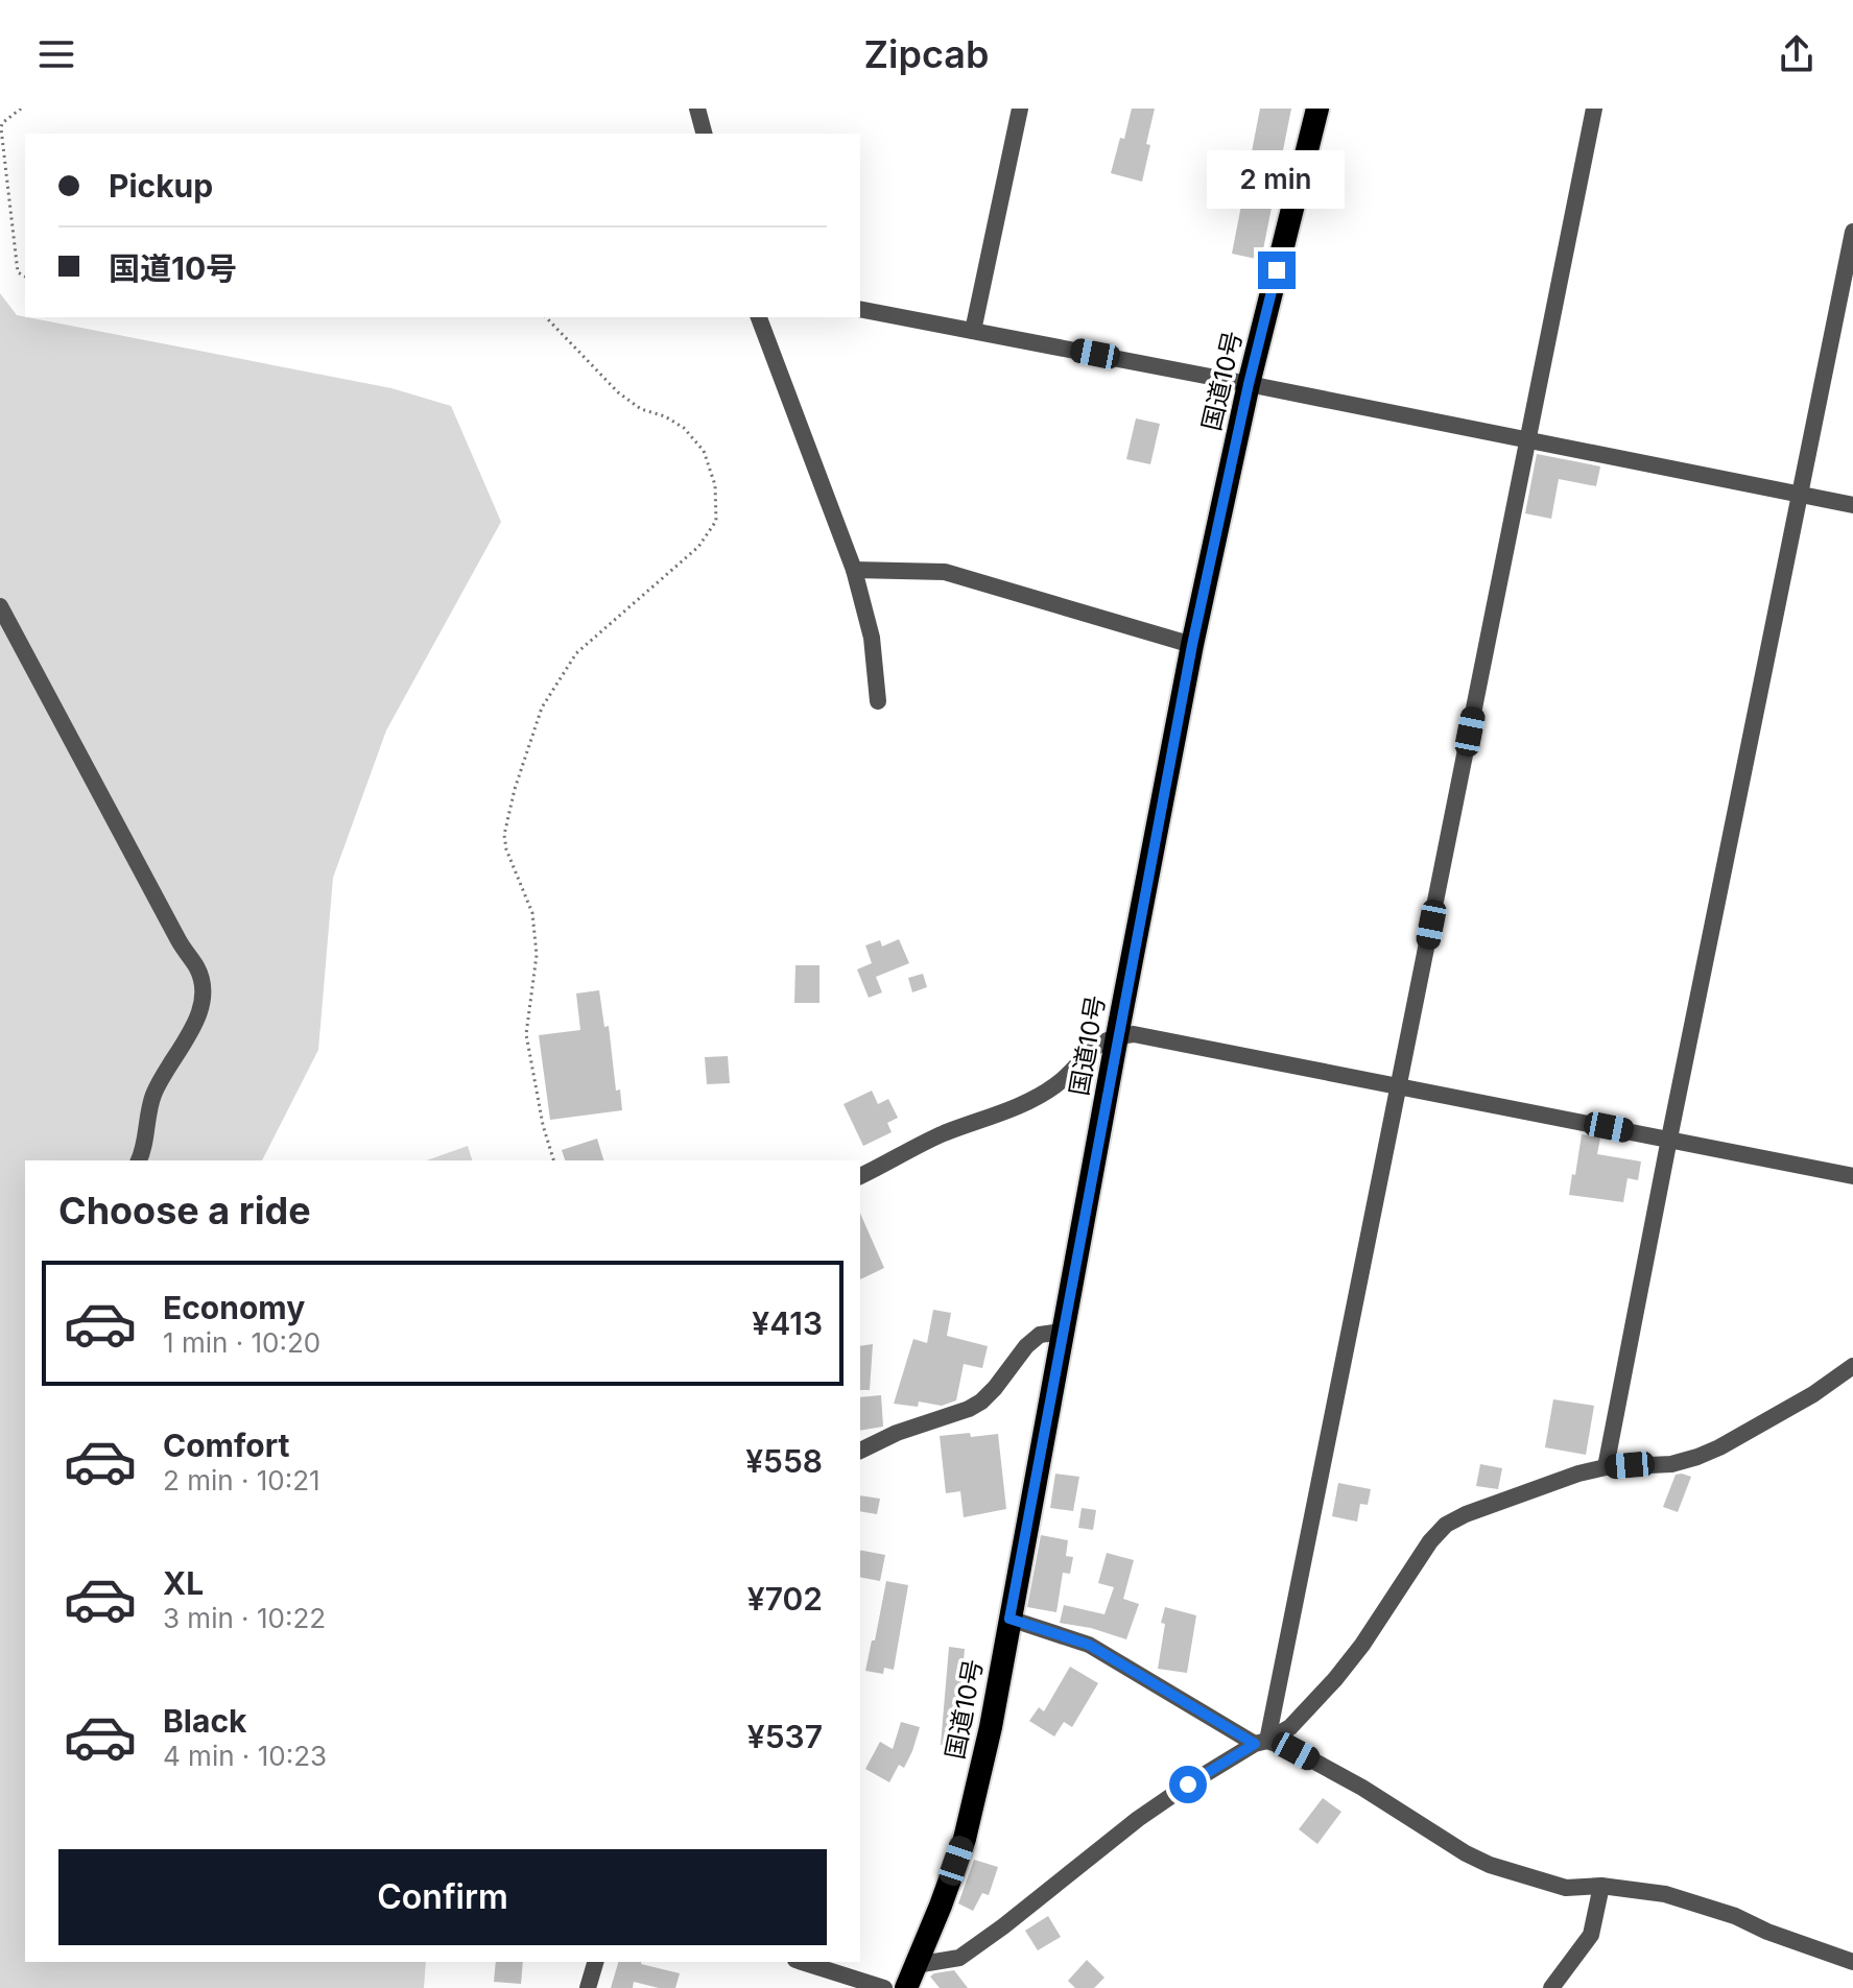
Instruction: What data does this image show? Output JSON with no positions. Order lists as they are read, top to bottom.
{
  "streets": {
    "highway": ["国道10号"]
  },
  "page": {
    "header": "Zipcab",
    "banner": ["Pickup", "国道10号"],
    "bubble": "2 min",
    "heading": "Choose a ride",
    "list": [
      {
        "name": "Economy",
        "note": "1 min · 10:20",
        "value": "¥413"
      },
      {
        "name": "Comfort",
        "note": "2 min · 10:21",
        "value": "¥558"
      },
      {
        "name": "XL",
        "note": "3 min · 10:22",
        "value": "¥702"
      },
      {
        "name": "Black",
        "note": "4 min · 10:23",
        "value": "¥537"
      }
    ],
    "buttons": "Confirm"
  }
}
